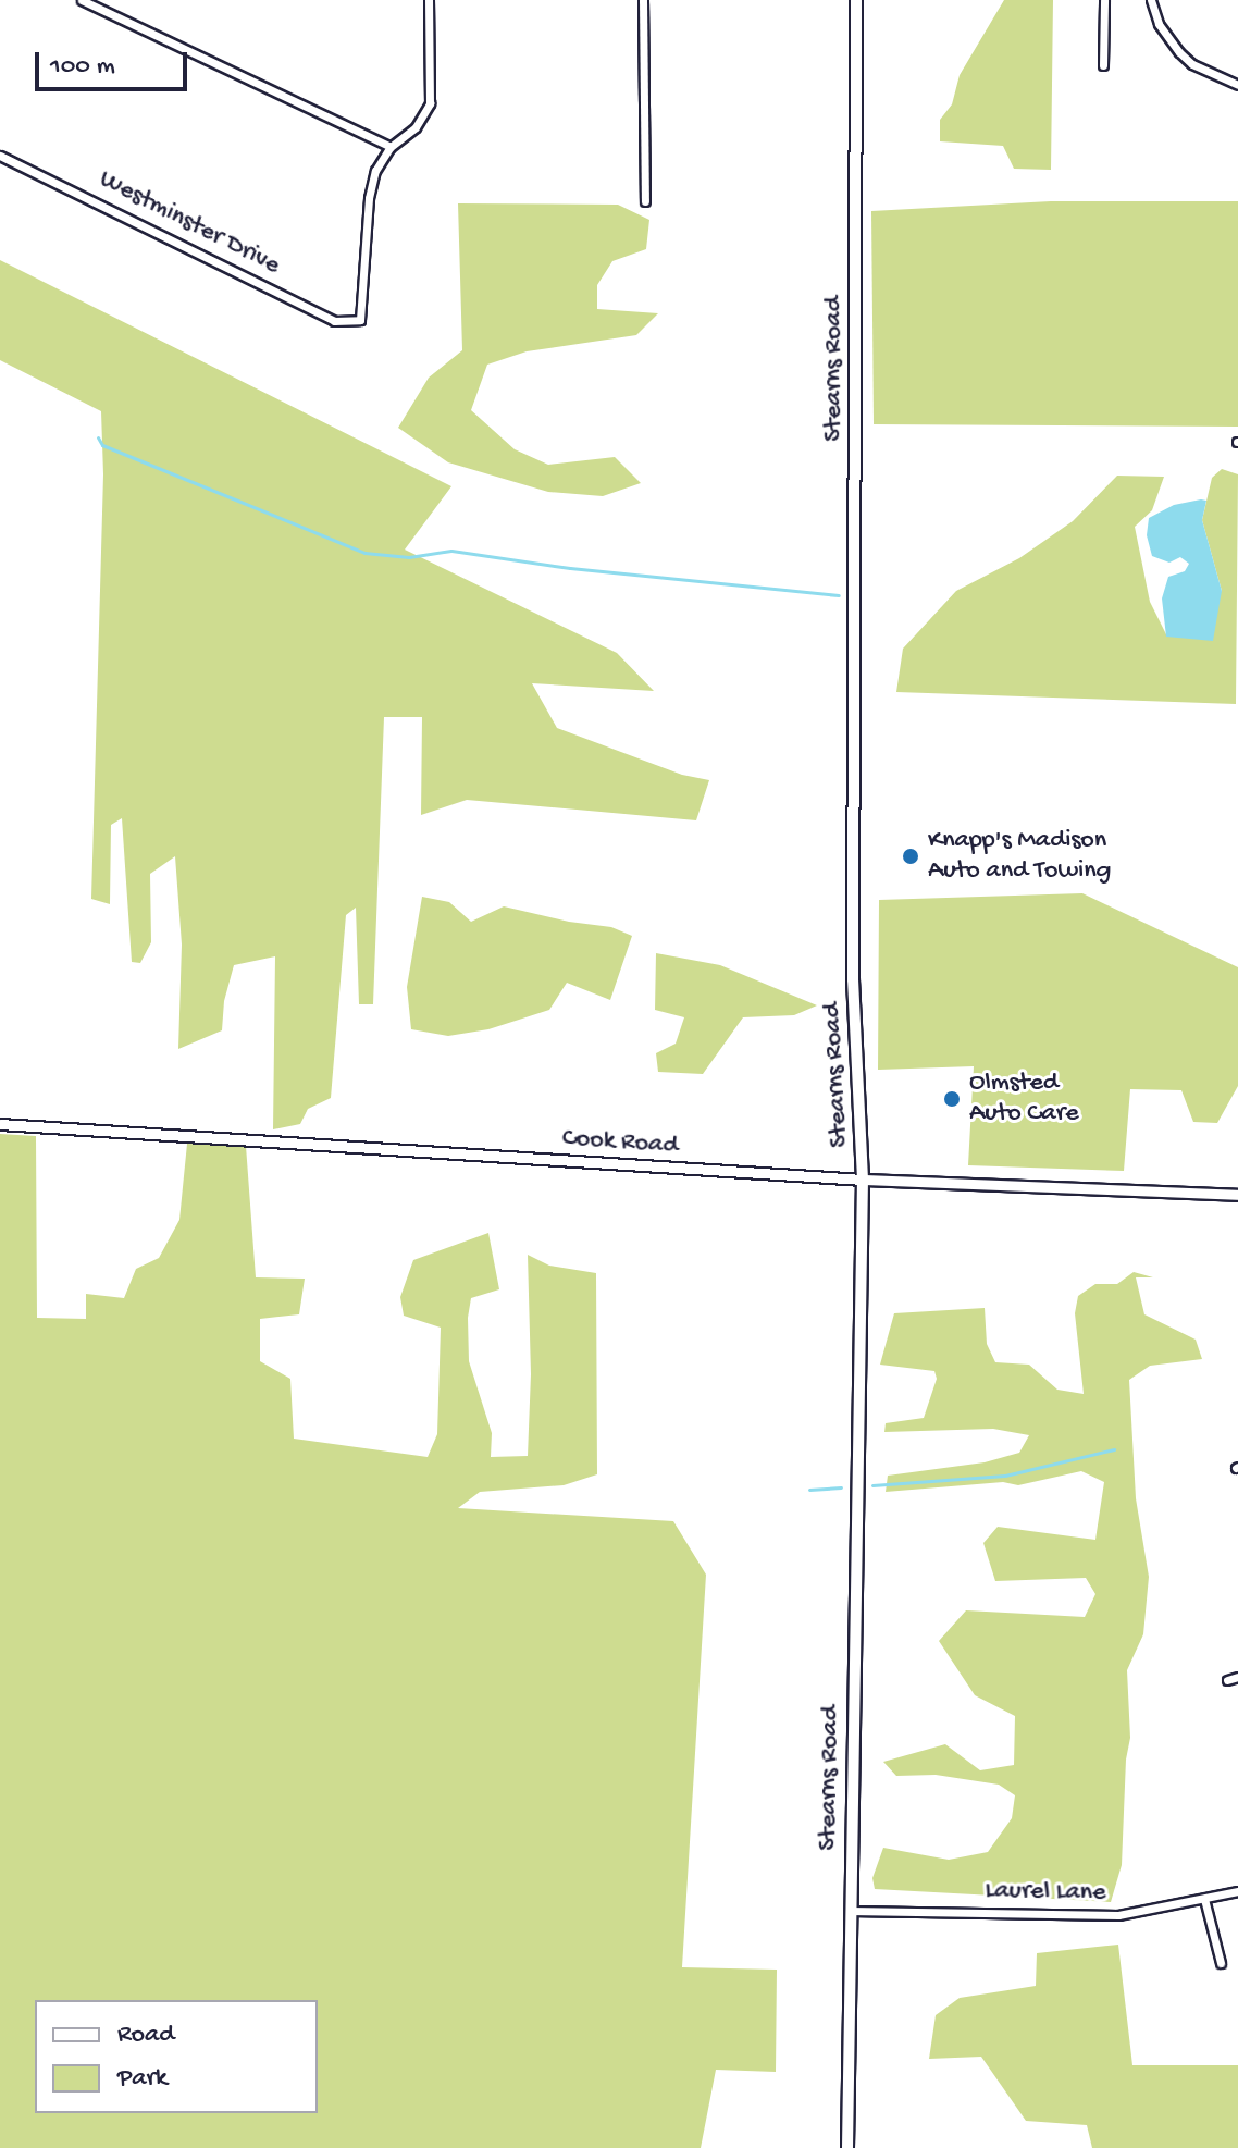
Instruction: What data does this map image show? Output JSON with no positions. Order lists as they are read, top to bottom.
{
  "streets": {
    "main road": ["Stearns Road"],
    "street": ["Westminster Drive", "Cook Road", "Laurel Lane"]
  },
  "crossings": [
    ["Stearns Road", "Cook Road"],
    ["Stearns Road", "Laurel Lane"]
  ],
  "places": ["Knapp's Madison Auto and Towing", "Olmsted Auto Care"],
  "legend": ["Road", "Park"],
  "scale_bar": "100 m"
}
